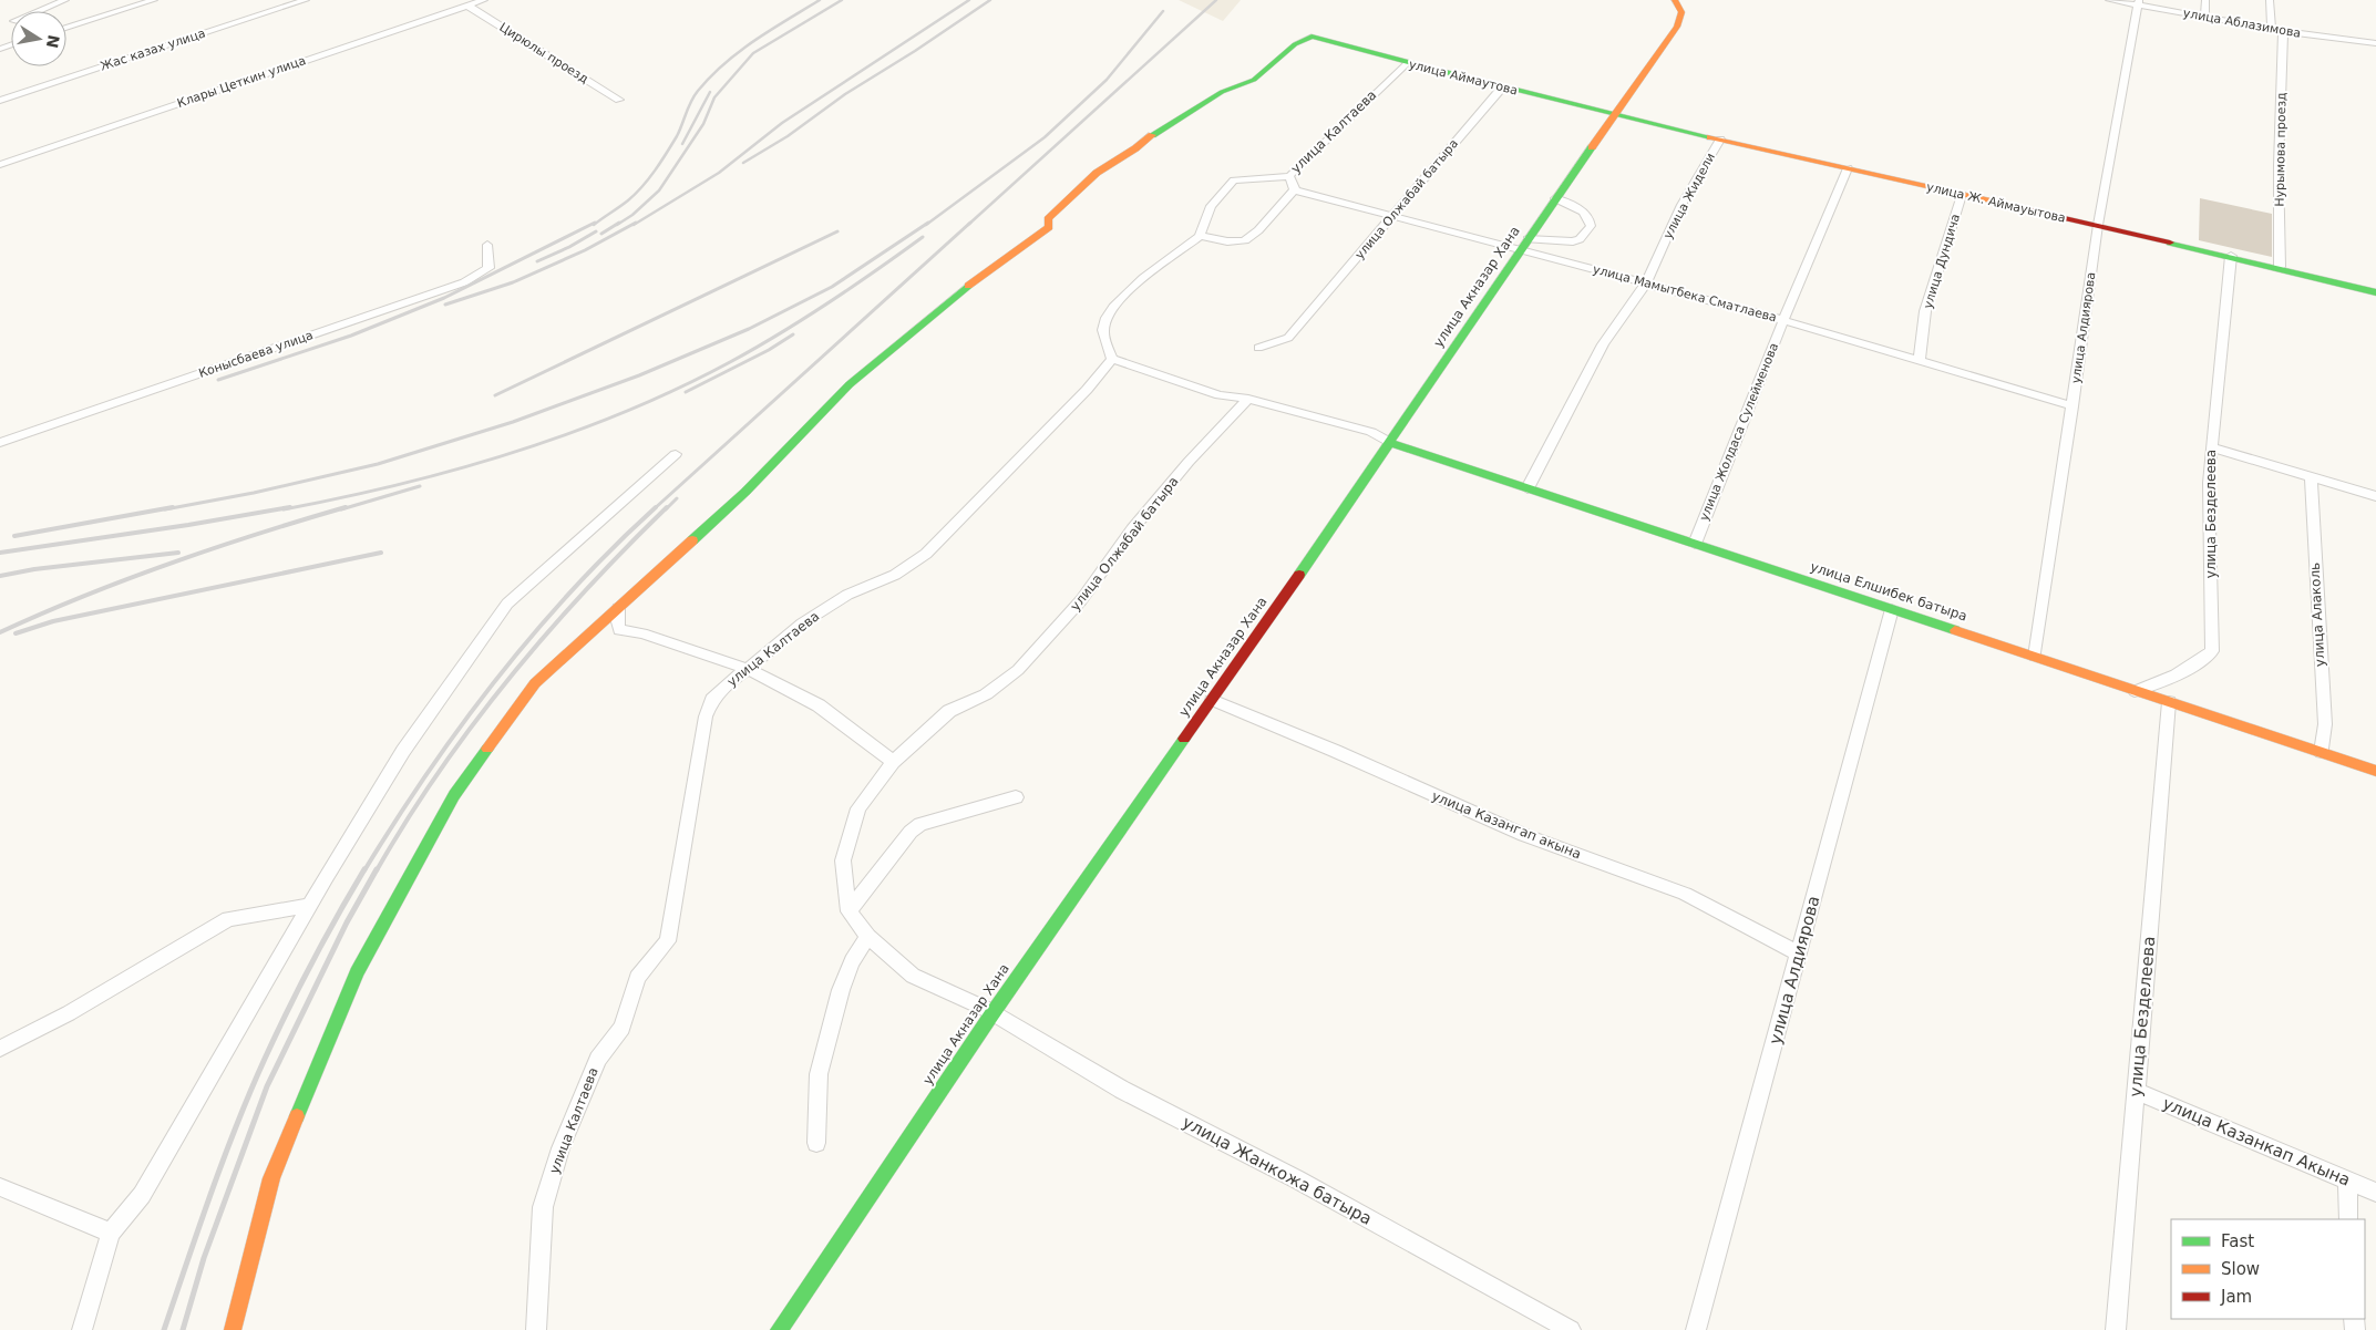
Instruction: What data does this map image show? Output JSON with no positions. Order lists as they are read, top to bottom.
{
  "streets": {
    "street": [
      "улица Аблазимова",
      "Жас казах улица",
      "Цирюлы проезд",
      "улица Аймаутова",
      "Клары Цеткин улица",
      "улица Калтаева",
      "Нурымова проезд",
      "улица Жидели",
      "улица Олжабай батыра",
      "улица Ж. Аймауытова",
      "улица Дундича",
      "улица Акназар Хана",
      "улица Мамытбека Сматлаева",
      "улица Алдиярова",
      "Конысбаева улица",
      "улица Жолдаса Сулейменова",
      "улица Безделеева",
      "улица Елшибек батыра",
      "улица Алаколь",
      "улица Казангап акына",
      "улица Казанкап Акына",
      "улица Жанкожа батыра"
    ]
  },
  "crossings": [
    ["улица Аблазимова", "Нурымова проезд"],
    ["улица Аблазимова", "улица Алдиярова"],
    ["Цирюлы проезд", "Клары Цеткин улица"],
    ["улица Аймаутова", "улица Калтаева"],
    ["улица Аймаутова", "улица Олжабай батыра"],
    ["улица Аймаутова", "улица Ж. Аймауытова"],
    ["улица Аймаутова", "улица Акназар Хана"],
    ["улица Калтаева", "улица Мамытбека Сматлаева"],
    ["Нурымова проезд", "улица Ж. Аймауытова"],
    ["улица Жидели", "улица Ж. Аймауытова"],
    ["улица Жидели", "улица Мамытбека Сматлаева"],
    ["улица Жидели", "улица Елшибек батыра"],
    ["улица Олжабай батыра", "улица Мамытбека Сматлаева"],
    ["улица Ж. Аймауытова", "улица Дундича"],
    ["улица Ж. Аймауытова", "улица Акназар Хана"],
    ["улица Ж. Аймауытова", "улица Алдиярова"],
    ["улица Ж. Аймауытова", "улица Жолдаса Сулейменова"],
    ["улица Ж. Аймауытова", "улица Безделеева"],
    ["улица Дундича", "улица Мамытбека Сматлаева"],
    ["улица Акназар Хана", "улица Мамытбека Сматлаева"],
    ["улица Акназар Хана", "улица Елшибек батыра"],
    ["улица Акназар Хана", "улица Казангап акына"],
    ["улица Акназар Хана", "улица Жанкожа батыра"],
    ["улица Мамытбека Сматлаева", "улица Алдиярова"],
    ["улица Мамытбека Сматлаева", "улица Жолдаса Сулейменова"],
    ["улица Алдиярова", "улица Елшибек батыра"],
    ["улица Алдиярова", "улица Казангап акына"],
    ["улица Жолдаса Сулейменова", "улица Елшибек батыра"],
    ["улица Безделеева", "улица Елшибек батыра"],
    ["улица Безделеева", "улица Казанкап Акына"],
    ["улица Елшибек батыра", "улица Алаколь"]
  ],
  "legend": ["Fast", "Slow", "Jam"],
  "north": "right"
}
